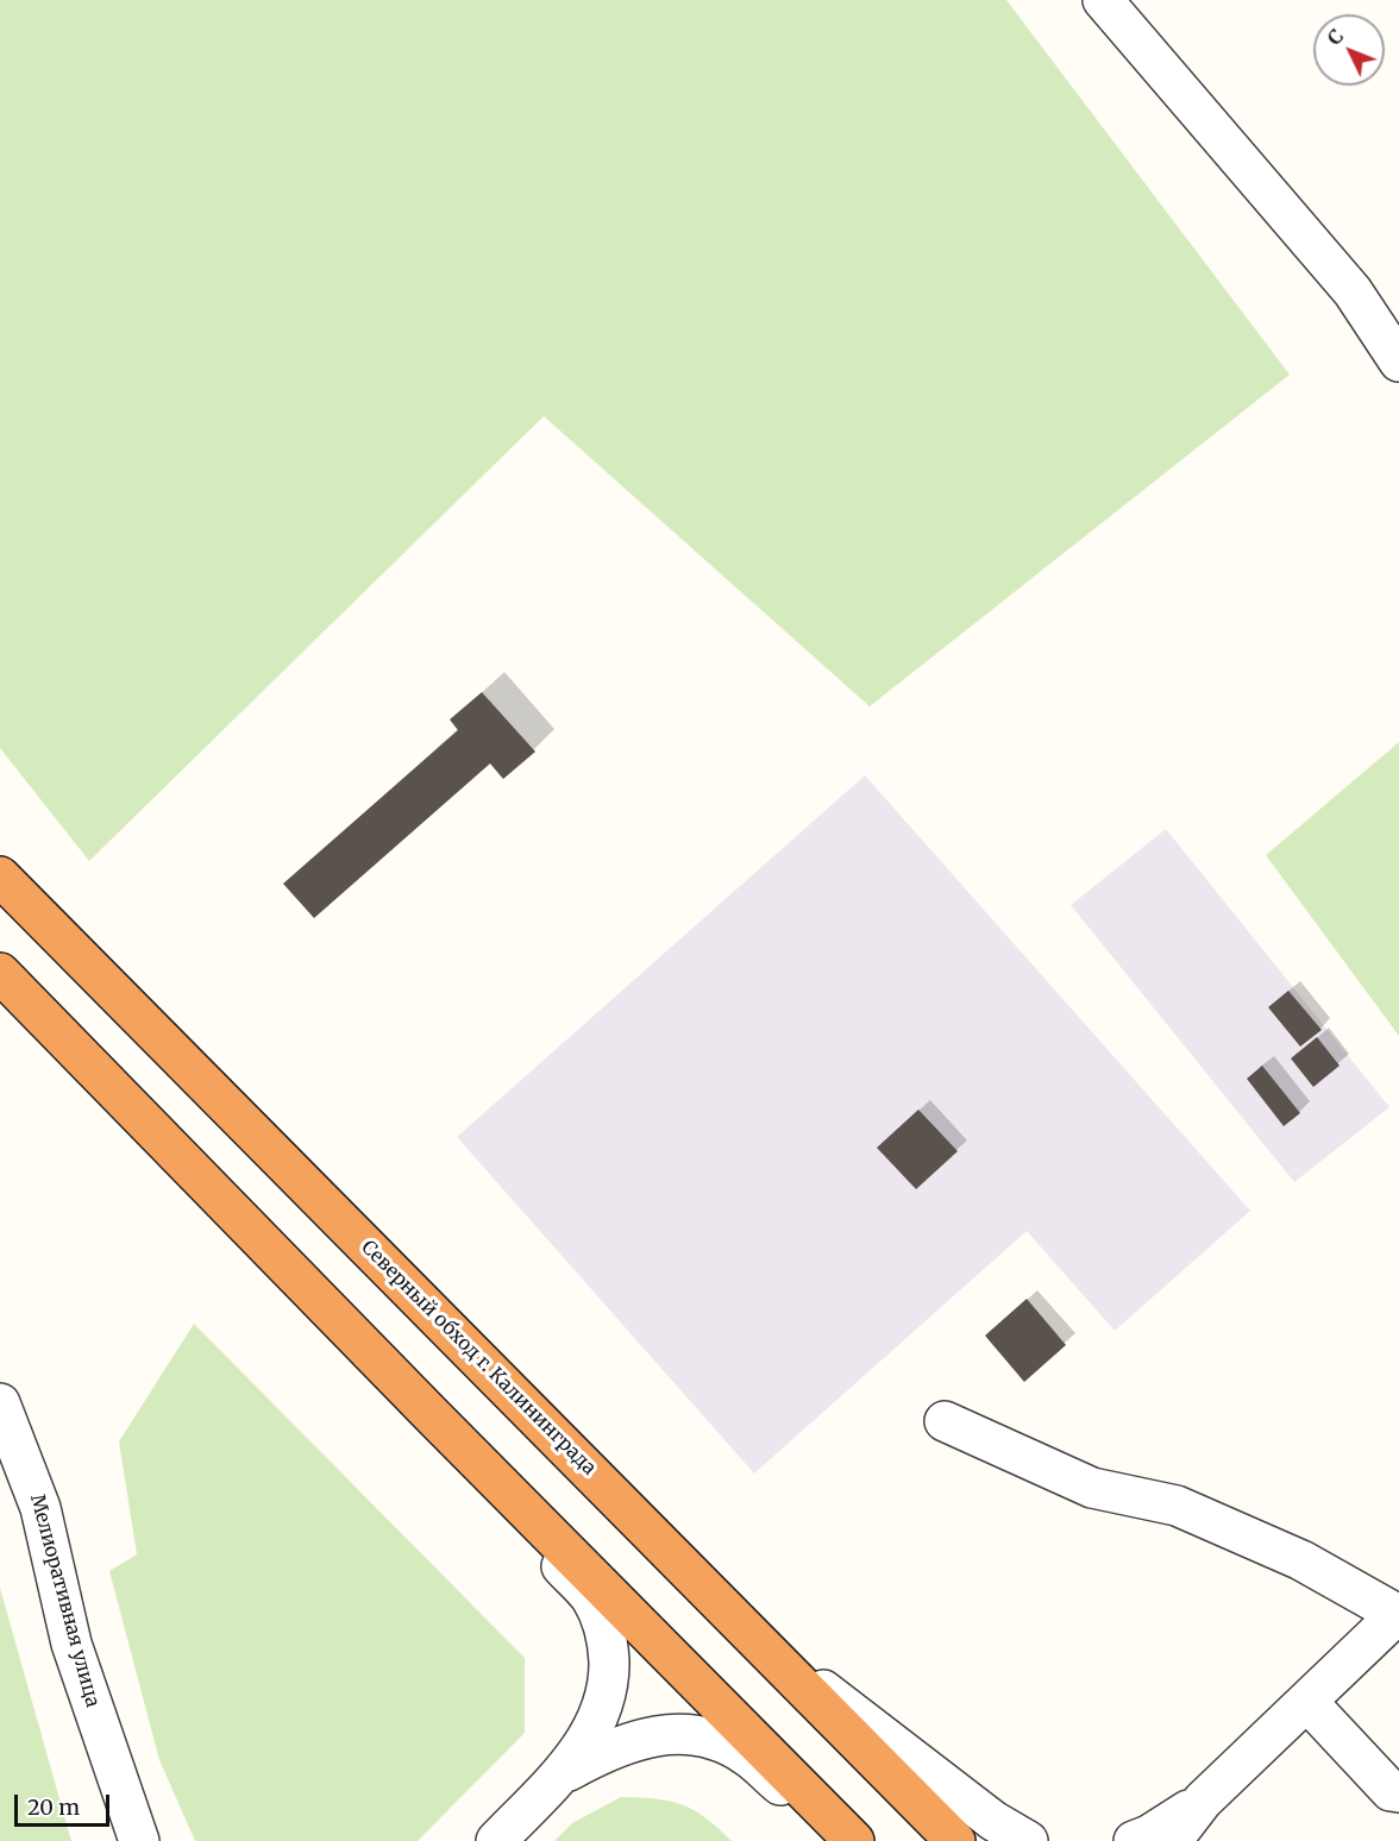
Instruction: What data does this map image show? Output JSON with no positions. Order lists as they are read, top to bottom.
{
  "streets": {
    "highway": ["Северный обход г. Калининграда"],
    "street": ["Мелиоративная улица"]
  },
  "scale_bar": "20 m",
  "north": "top left"
}
